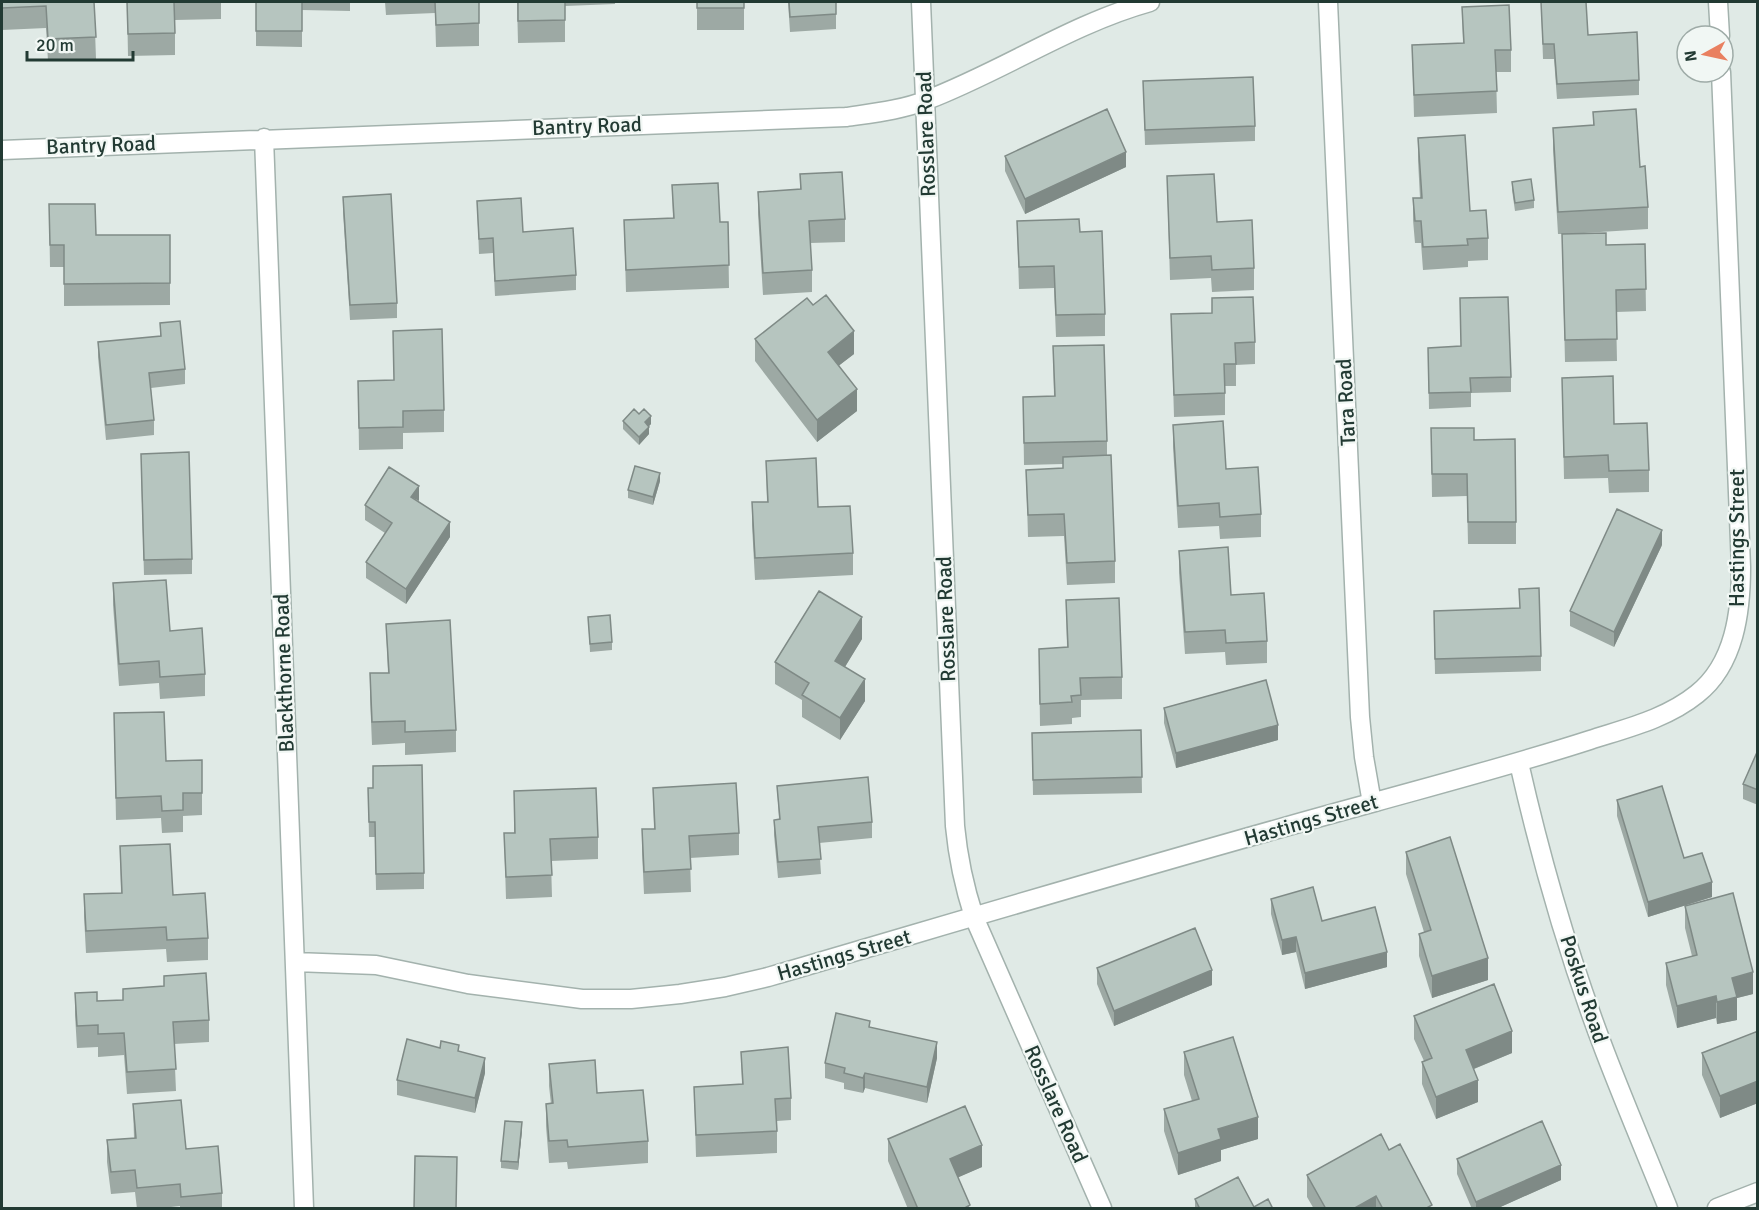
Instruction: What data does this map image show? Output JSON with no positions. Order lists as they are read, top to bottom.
{
  "streets": {
    "street": [
      "Bantry Road",
      "Rosslare Road",
      "Tara Road",
      "Hastings Street",
      "Blackthorne Road",
      "Poskus Road"
    ]
  },
  "crossings": [
    ["Bantry Road", "Rosslare Road"],
    ["Bantry Road", "Blackthorne Road"],
    ["Rosslare Road", "Hastings Street"],
    ["Tara Road", "Hastings Street"],
    ["Hastings Street", "Blackthorne Road"],
    ["Hastings Street", "Poskus Road"]
  ],
  "scale_bar": "20 m",
  "north": "left"
}
